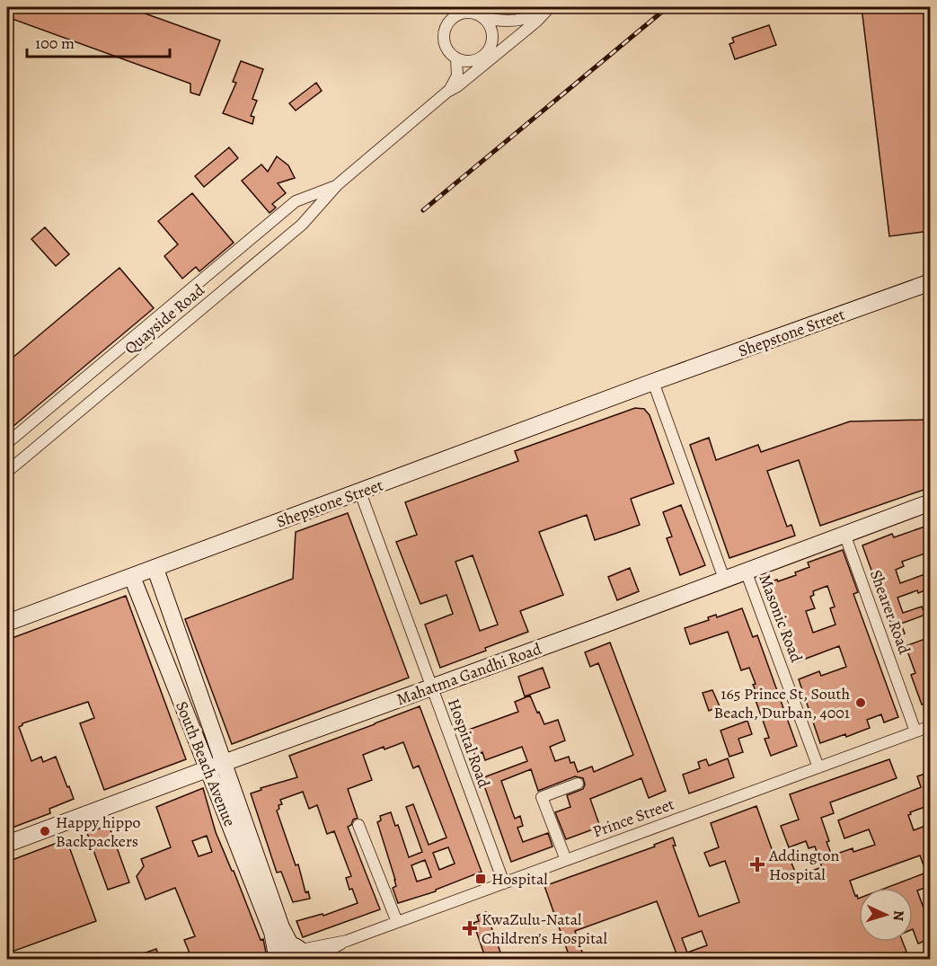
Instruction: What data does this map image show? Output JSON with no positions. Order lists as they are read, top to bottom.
{
  "streets": {
    "main road": ["Shepstone Street", "Mahatma Gandhi Road", "South Beach Avenue"],
    "street": [
      "Quayside Road",
      "Shearer Road",
      "Masonic Road",
      "Hospital Road",
      "Prince Street"
    ]
  },
  "crossings": [
    ["Shepstone Street", "Hospital Road"],
    ["Shepstone Street", "South Beach Avenue"],
    ["Shearer Road", "Mahatma Gandhi Road"],
    ["Shearer Road", "Prince Street"],
    ["Masonic Road", "Mahatma Gandhi Road"],
    ["Masonic Road", "Prince Street"],
    ["Mahatma Gandhi Road", "Hospital Road"],
    ["Mahatma Gandhi Road", "South Beach Avenue"],
    ["Hospital Road", "Prince Street"],
    ["South Beach Avenue", "Prince Street"]
  ],
  "places": {
    "other": ["165 Prince St, South Beach, Durban, 4001", "Happy hippo Backpackers"],
    "health": ["Addington Hospital", "KwaZulu-Natal Children’s Hospital"],
    "transit": ["Hospital"]
  },
  "scale_bar": "100 m",
  "north": "right"
}
